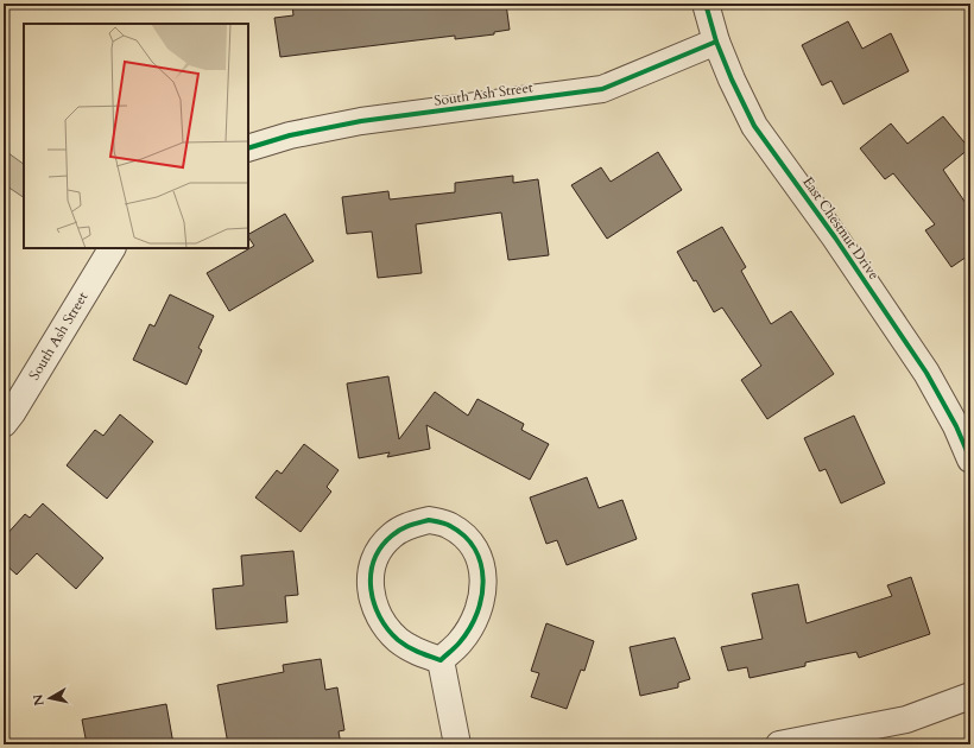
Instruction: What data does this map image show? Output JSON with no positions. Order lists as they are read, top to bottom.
{
  "streets": {
    "street": ["South Ash Street", "East Chestnut Drive"]
  },
  "crossings": [
    ["South Ash Street", "East Chestnut Drive"]
  ],
  "north": "left"
}
